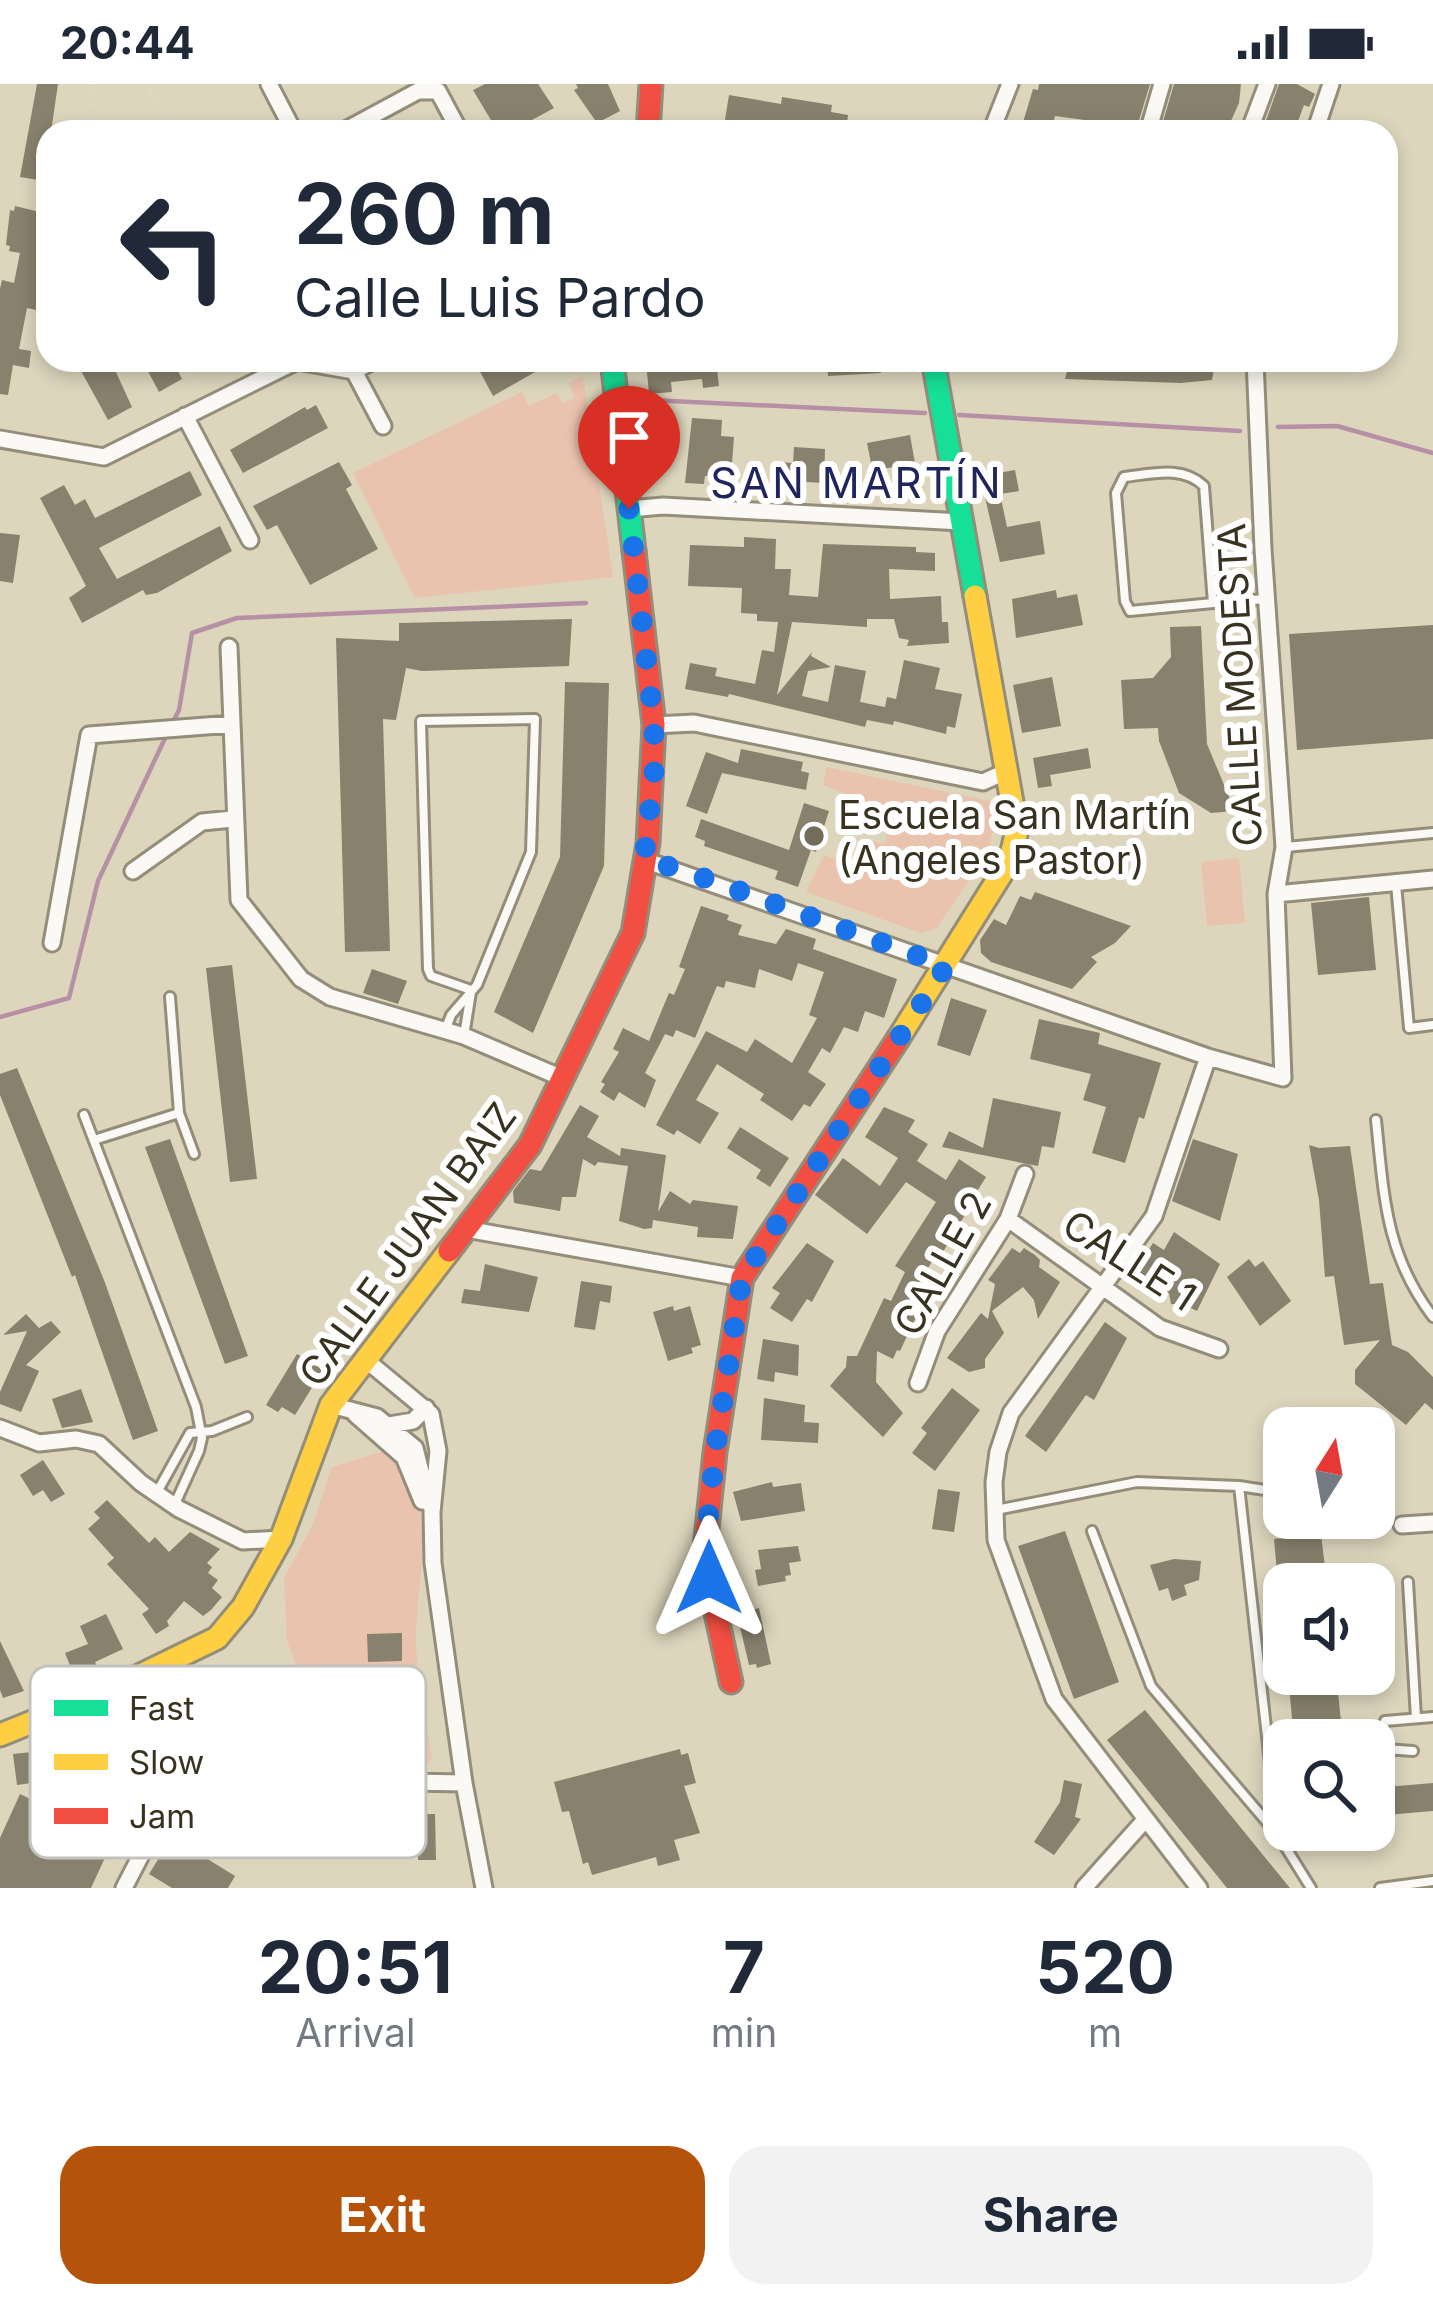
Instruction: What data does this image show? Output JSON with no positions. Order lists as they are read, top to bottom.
{
  "streets": {
    "street": [
      "CALLE MODESTA",
      "CALLE JUAN BAIZ",
      "CALLE 1",
      "CALLE 2"
    ]
  },
  "crossings": [
    ["CALLE 1", "CALLE 2"]
  ],
  "districts": ["SAN MARTÍN"],
  "places": ["Escuela San Martín (Angeles Pastor)"],
  "legend": ["Fast", "Slow", "Jam"],
  "north": "top",
  "page": {
    "status": "20:44",
    "turn": ["260 m", "Calle Luis Pardo"],
    "eta": [
      "20:51",
      "Arrival",
      "7",
      "min",
      "520",
      "m"
    ],
    "buttons": ["Exit", "Share"]
  }
}
